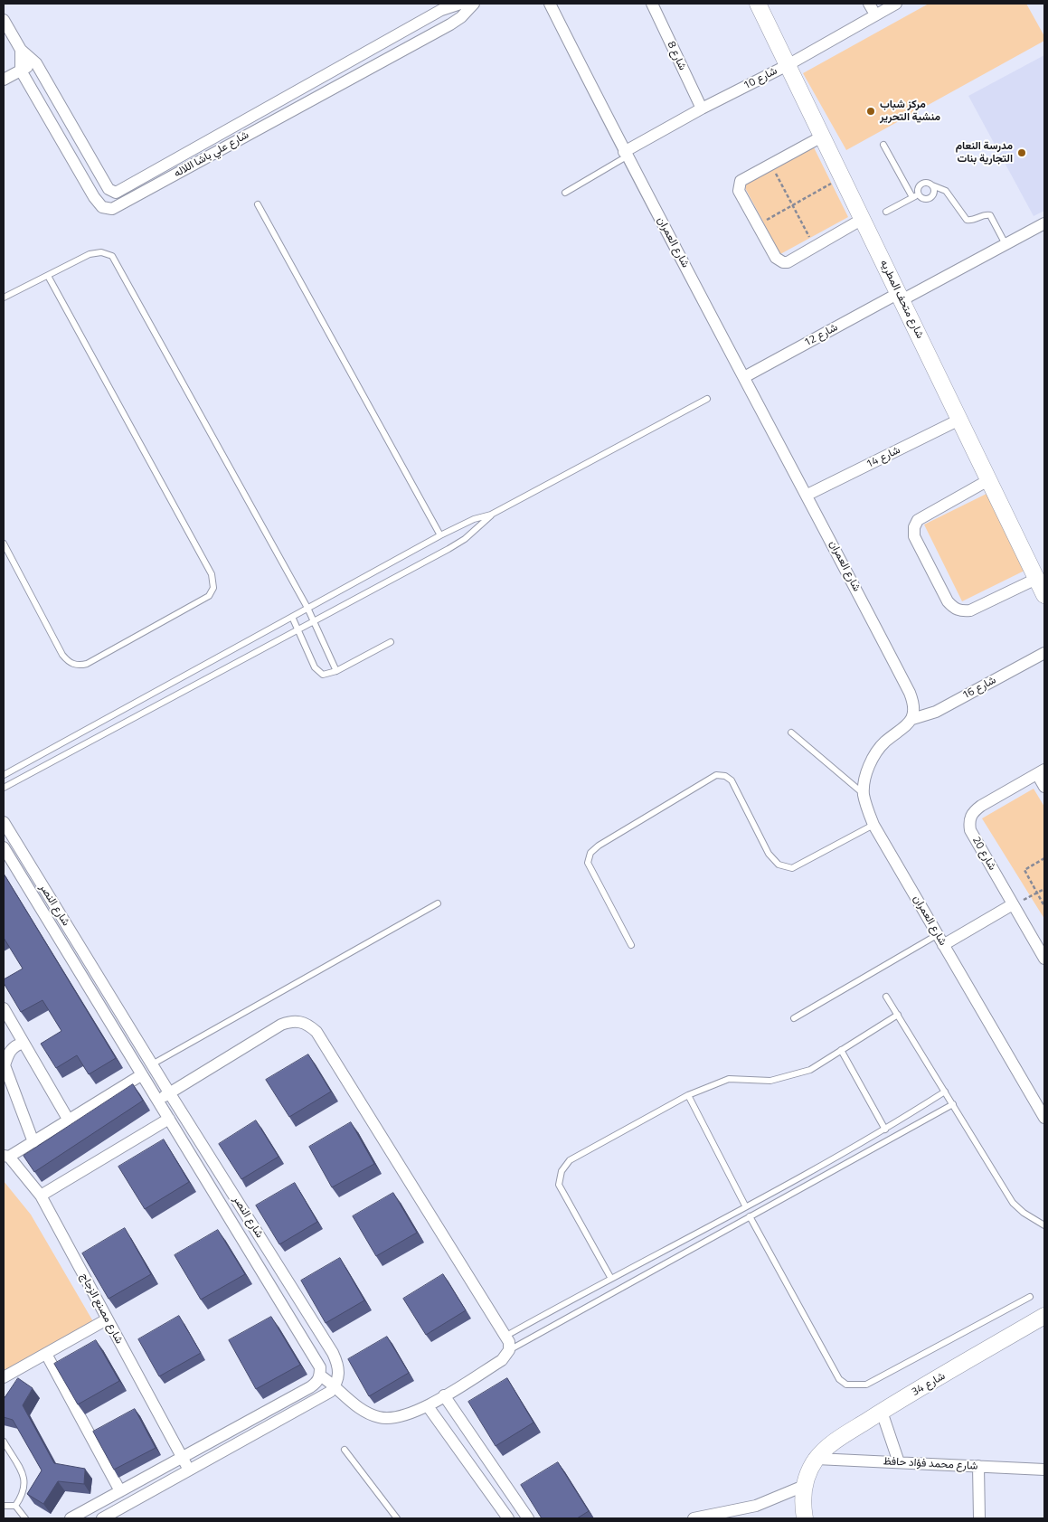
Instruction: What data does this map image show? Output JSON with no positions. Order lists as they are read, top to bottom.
{
  "streets": {
    "street": [
      "شارع 8",
      "شارع 10",
      "شارع علي باشا اللاله",
      "شارع العمران",
      "شارع متحف المطريه",
      "شارع 12",
      "شارع 14",
      "شارع 16",
      "شارع 20",
      "شارع النصر",
      "شارع مصنع الزجاج",
      "شارع 34",
      "شارع محمد فؤاد حافظ"
    ]
  },
  "crossings": [
    ["شارع 8", "شارع 10"],
    ["شارع 10", "شارع العمران"],
    ["شارع 10", "شارع متحف المطريه"],
    ["شارع العمران", "شارع 12"],
    ["شارع العمران", "شارع 14"],
    ["شارع العمران", "شارع 16"],
    ["شارع متحف المطريه", "شارع 12"],
    ["شارع متحف المطريه", "شارع 14"],
    ["شارع 34", "شارع محمد فؤاد حافظ"]
  ],
  "places": ["مركز شباب منشية التحرير", "مدرسة النعام التجارية بنات"]
}
